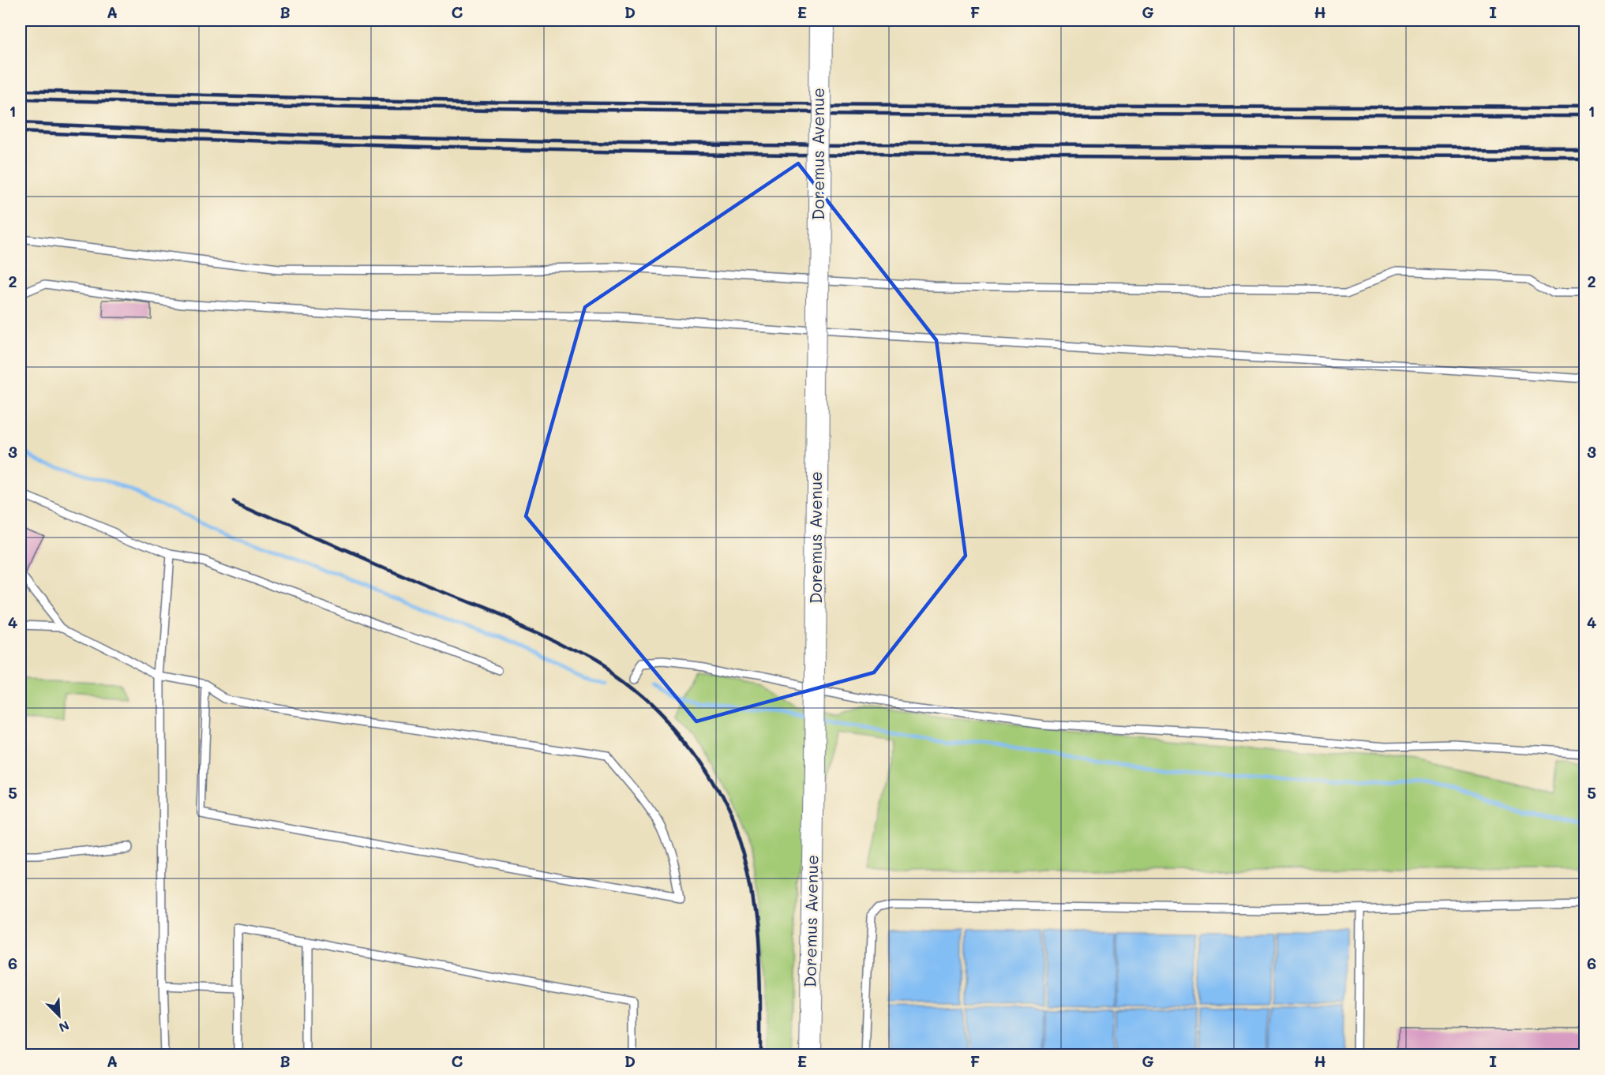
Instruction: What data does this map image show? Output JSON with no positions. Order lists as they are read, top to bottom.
{
  "streets": {
    "main road": ["Doremus Avenue"]
  },
  "north": "bottom right",
  "grid": {
    "columns": [
      "A",
      "B",
      "C",
      "D",
      "E",
      "F",
      "G",
      "H",
      "I"
    ],
    "rows": [
      "1",
      "2",
      "3",
      "4",
      "5",
      "6"
    ]
  }
}
